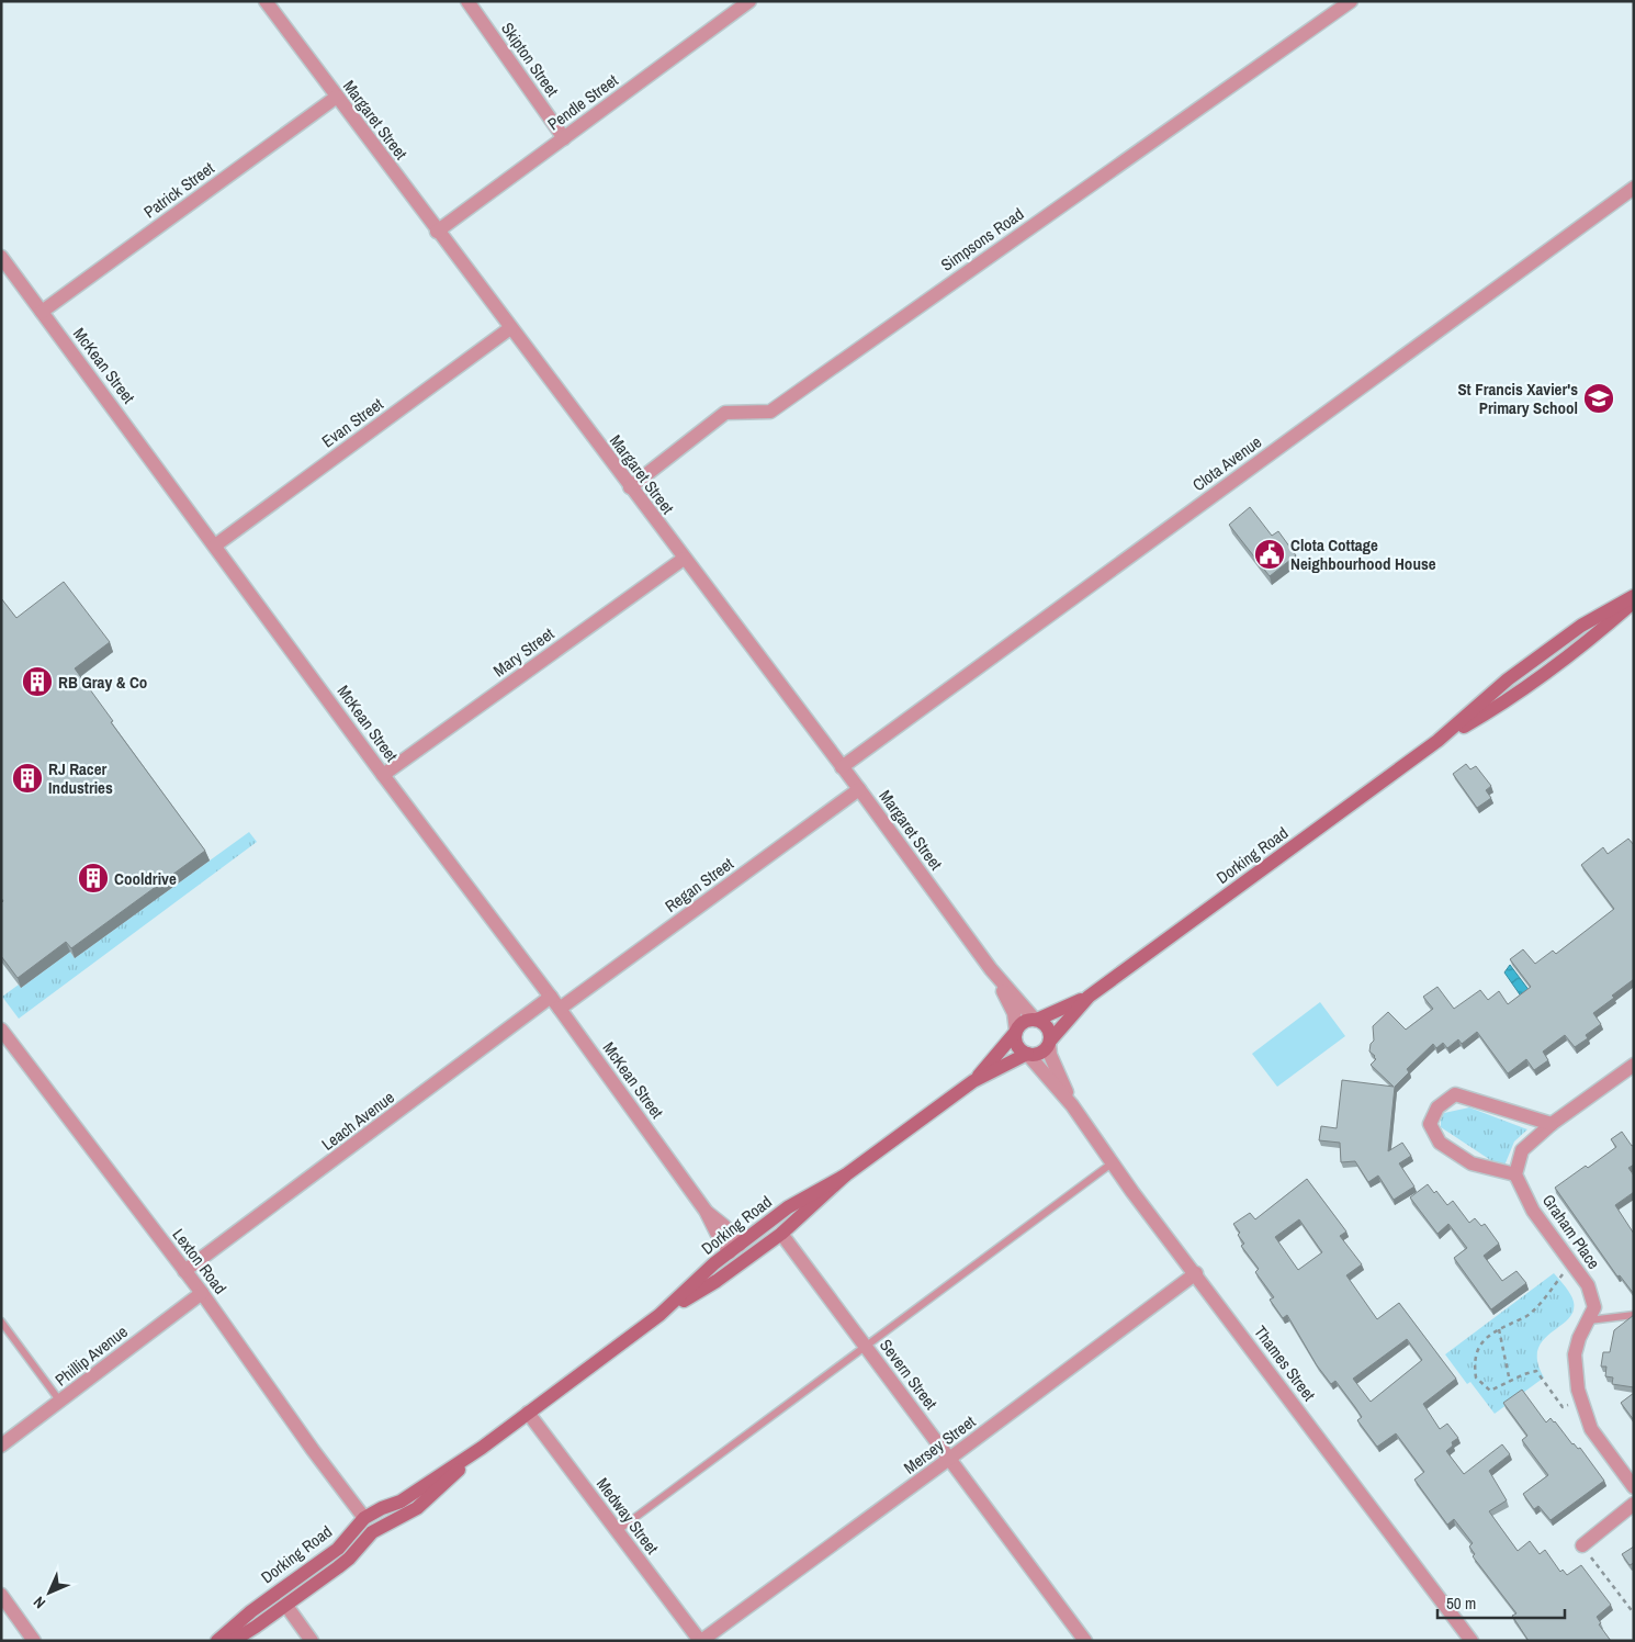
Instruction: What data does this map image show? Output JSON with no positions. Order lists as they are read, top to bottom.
{
  "streets": {
    "main road": ["Dorking Road"],
    "street": [
      "Skipton Street",
      "Pendle Street",
      "Margaret Street",
      "Patrick Street",
      "Simpsons Road",
      "McKean Street",
      "Evan Street",
      "Clota Avenue",
      "Mary Street",
      "Regan Street",
      "Leach Avenue",
      "Graham Place",
      "Lexton Road",
      "Phillip Avenue",
      "Thames Street",
      "Severn Street",
      "Mersey Street",
      "Medway Street"
    ]
  },
  "crossings": [
    ["Skipton Street", "Pendle Street"],
    ["Pendle Street", "Margaret Street"],
    ["Margaret Street", "Patrick Street"],
    ["Margaret Street", "Simpsons Road"],
    ["Margaret Street", "Evan Street"],
    ["Margaret Street", "Clota Avenue"],
    ["Margaret Street", "Mary Street"],
    ["Margaret Street", "Dorking Road"],
    ["Margaret Street", "Regan Street"],
    ["Margaret Street", "Thames Street"],
    ["Patrick Street", "McKean Street"],
    ["McKean Street", "Evan Street"],
    ["McKean Street", "Mary Street"],
    ["McKean Street", "Dorking Road"],
    ["McKean Street", "Regan Street"],
    ["McKean Street", "Leach Avenue"],
    ["Dorking Road", "Lexton Road"],
    ["Dorking Road", "Thames Street"],
    ["Dorking Road", "Severn Street"],
    ["Dorking Road", "Medway Street"],
    ["Leach Avenue", "Lexton Road"],
    ["Lexton Road", "Phillip Avenue"],
    ["Thames Street", "Mersey Street"],
    ["Severn Street", "Mersey Street"],
    ["Mersey Street", "Medway Street"]
  ],
  "places": {
    "school or university": ["St Francis Xavier's Primary School"],
    "public building": ["Clota Cottage Neighbourhood House"],
    "building": ["RB Gray & Co", "RJ Racer Industries", "Cooldrive"]
  },
  "scale_bar": "50 m",
  "north": "bottom left"
}
